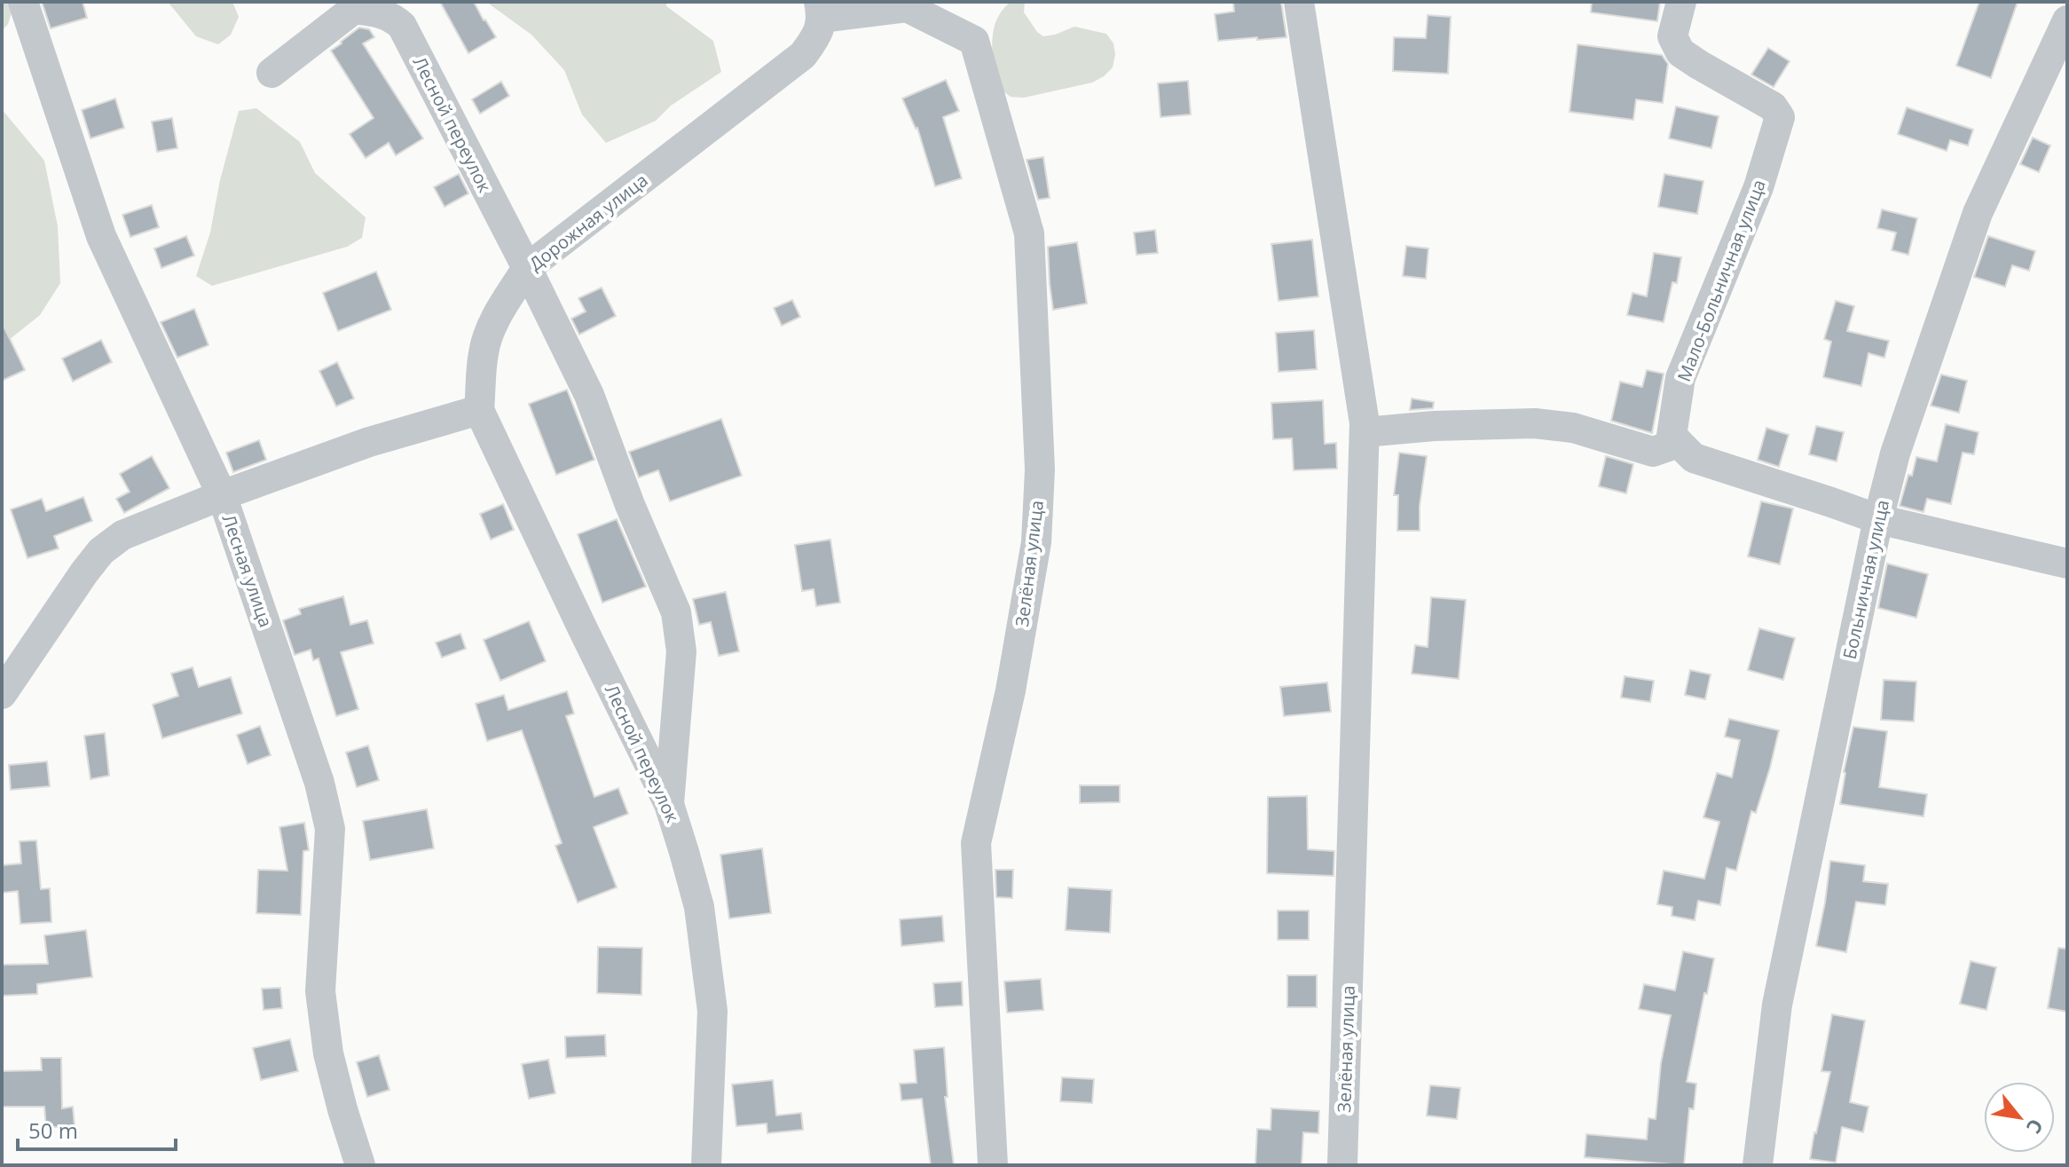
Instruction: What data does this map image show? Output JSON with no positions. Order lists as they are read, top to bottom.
{
  "streets": {
    "street": [
      "Лесной переулок",
      "Дорожная улица",
      "Мало-Больничная улица",
      "Зелёная улица",
      "Лесная улица",
      "Больничная улица"
    ]
  },
  "crossings": [
    ["Лесной переулок", "Дорожная улица"],
    ["Дорожная улица", "Зелёная улица"]
  ],
  "scale_bar": "50 m",
  "north": "bottom right"
}
